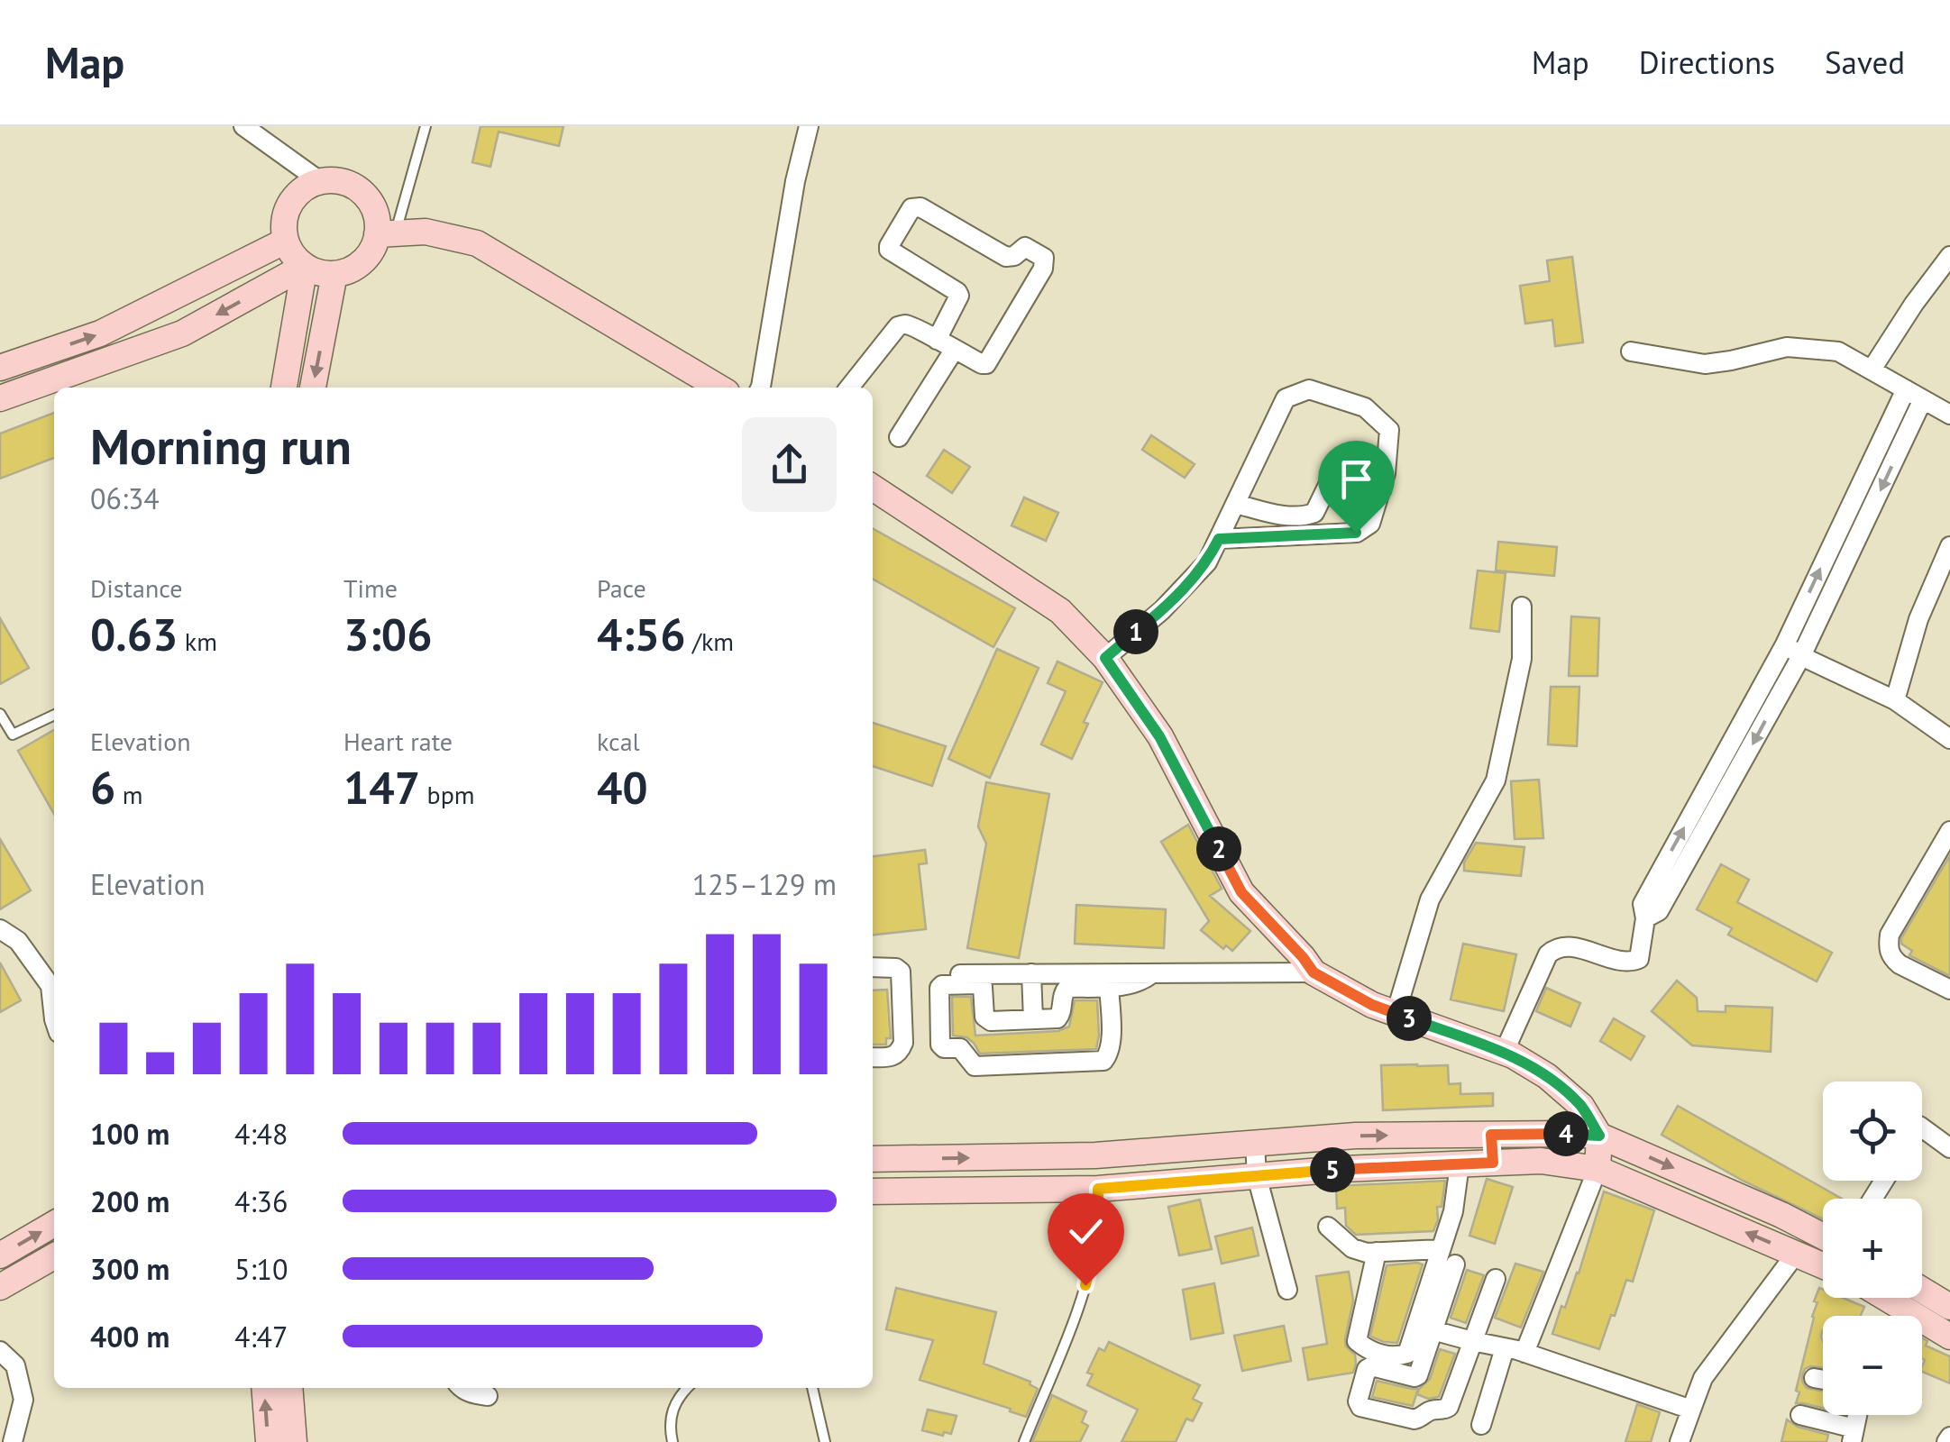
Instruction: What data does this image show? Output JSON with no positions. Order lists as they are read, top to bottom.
{
  "page": {
    "header": "Map",
    "nav": ["Map", "Directions", "Saved"],
    "heading": ["Morning run", "06:34"],
    "stats": [
      ["Distance", "0.63 km"],
      ["Time", "3:06"],
      ["Pace", "4:56 /km"],
      ["Elevation", "6 m"],
      ["Heart rate", "147 bpm"],
      ["kcal", "40"]
    ],
    "pins": [
      "1",
      "2",
      "3",
      "4",
      "5"
    ],
    "chart": ["Elevation", "125–129 m"],
    "map_buttons": ["+", "−"],
    "list": [
      {
        "name": "100 m",
        "note": "4:48"
      },
      {
        "name": "200 m",
        "note": "4:36"
      },
      {
        "name": "300 m",
        "note": "5:10"
      },
      {
        "name": "400 m",
        "note": "4:47"
      }
    ]
  }
}
